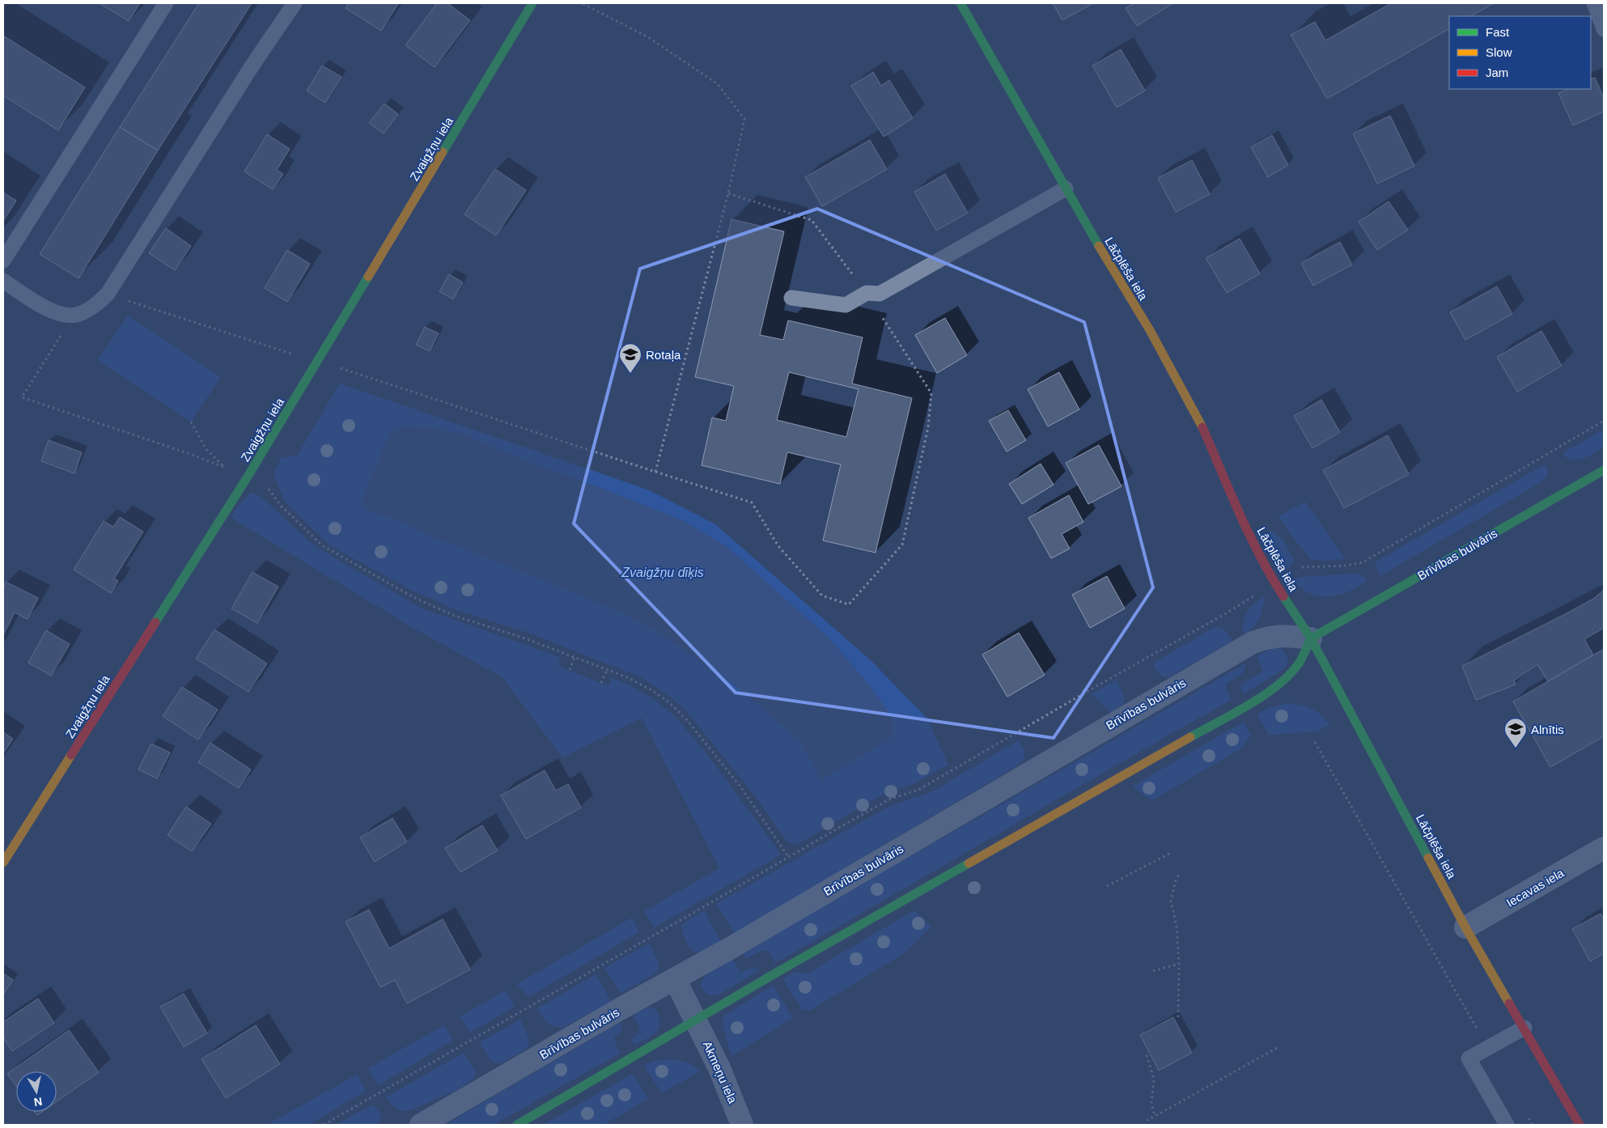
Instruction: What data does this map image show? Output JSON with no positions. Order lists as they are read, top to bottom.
{
  "streets": {
    "street": [
      "Zvaigžņu iela",
      "Lāčplēša iela",
      "Brīvības bulvāris",
      "Iecavas iela",
      "Akmeņu iela"
    ]
  },
  "crossings": [
    ["Lāčplēša iela", "Brīvības bulvāris"],
    ["Lāčplēša iela", "Iecavas iela"],
    ["Brīvības bulvāris", "Akmeņu iela"]
  ],
  "water": ["Zvaigžņu dīķis"],
  "places": {
    "school or university": ["Rotaļa", "Alnītis"]
  },
  "legend": ["Fast", "Slow", "Jam"],
  "north": "bottom"
}
